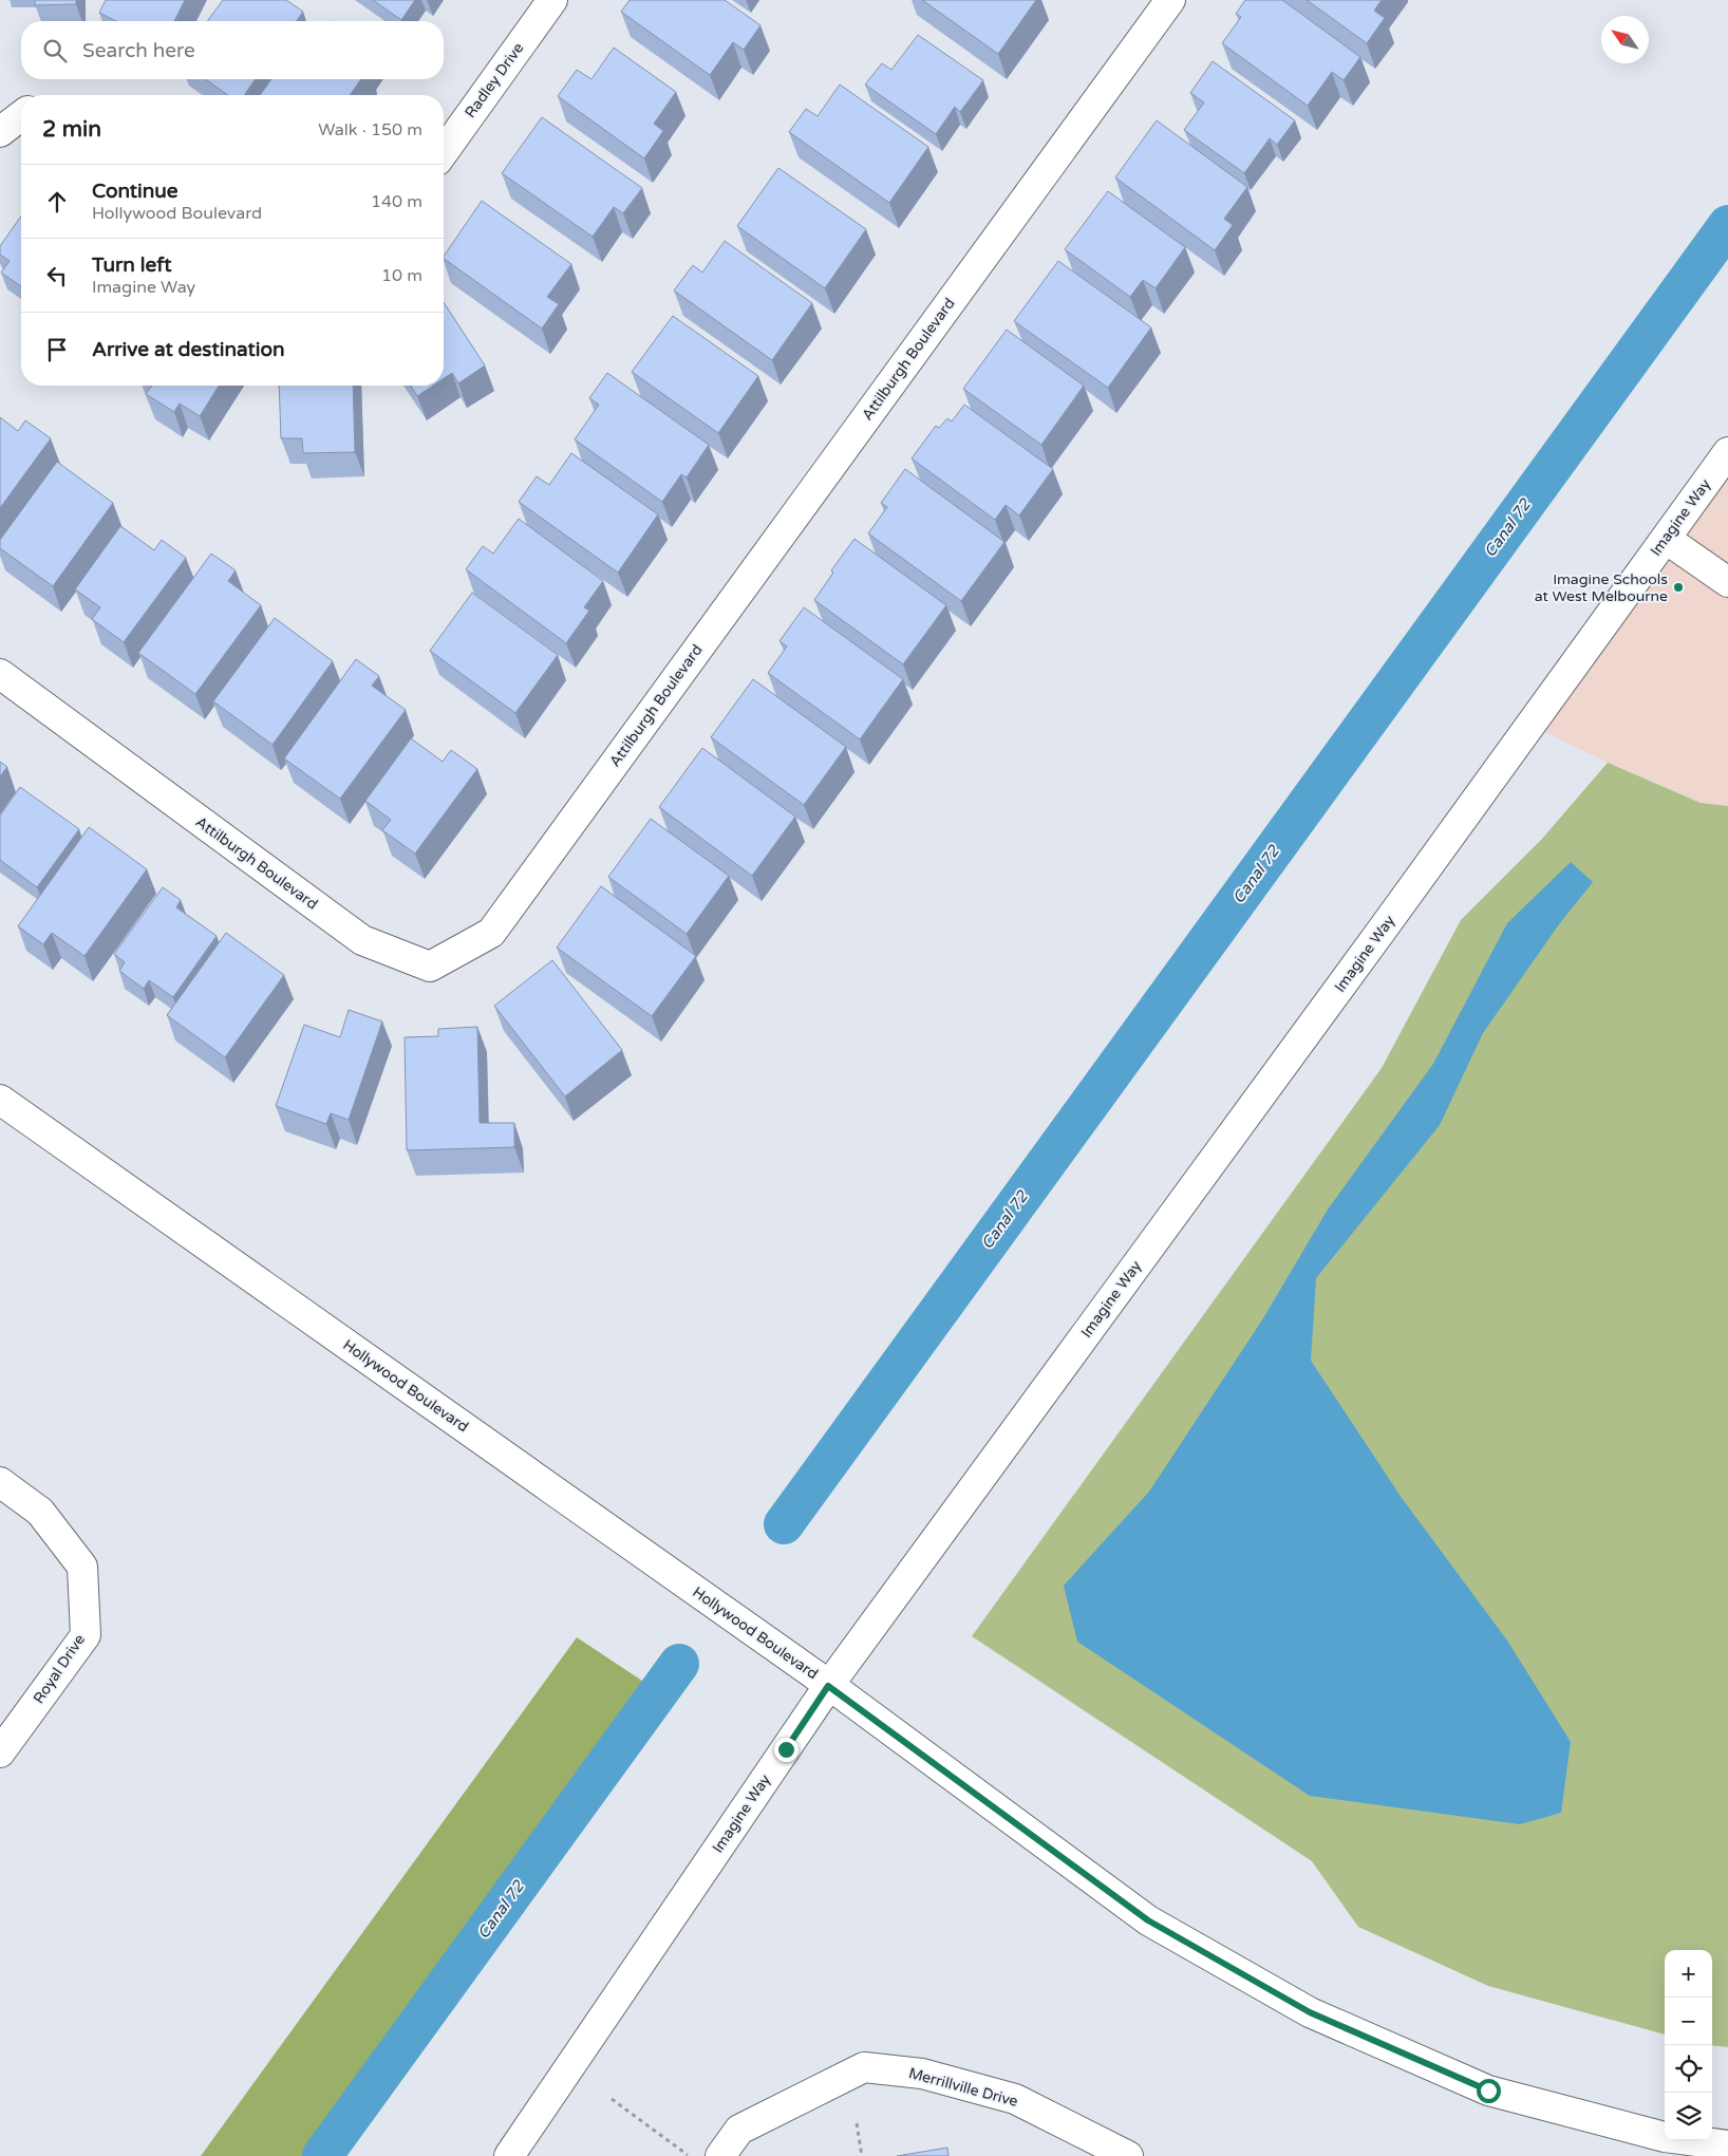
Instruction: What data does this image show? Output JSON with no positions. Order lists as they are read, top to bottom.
{
  "streets": {
    "street": [
      "Radley Drive",
      "Attilburgh Boulevard",
      "Imagine Way",
      "Hollywood Boulevard",
      "Royal Drive",
      "Merrillville Drive"
    ]
  },
  "crossings": [
    ["Imagine Way", "Hollywood Boulevard"]
  ],
  "water": ["Canal 72"],
  "places": ["Imagine Schools at West Melbourne"],
  "north": "top left",
  "page": {
    "search": "Search here",
    "heading": ["2 min", "Walk · 150 m"],
    "list": [
      ["Continue", "Hollywood Boulevard", "140 m"],
      ["Turn left", "Imagine Way", "10 m"],
      "Arrive at destination"
    ],
    "map_buttons": ["+", "−"]
  }
}
